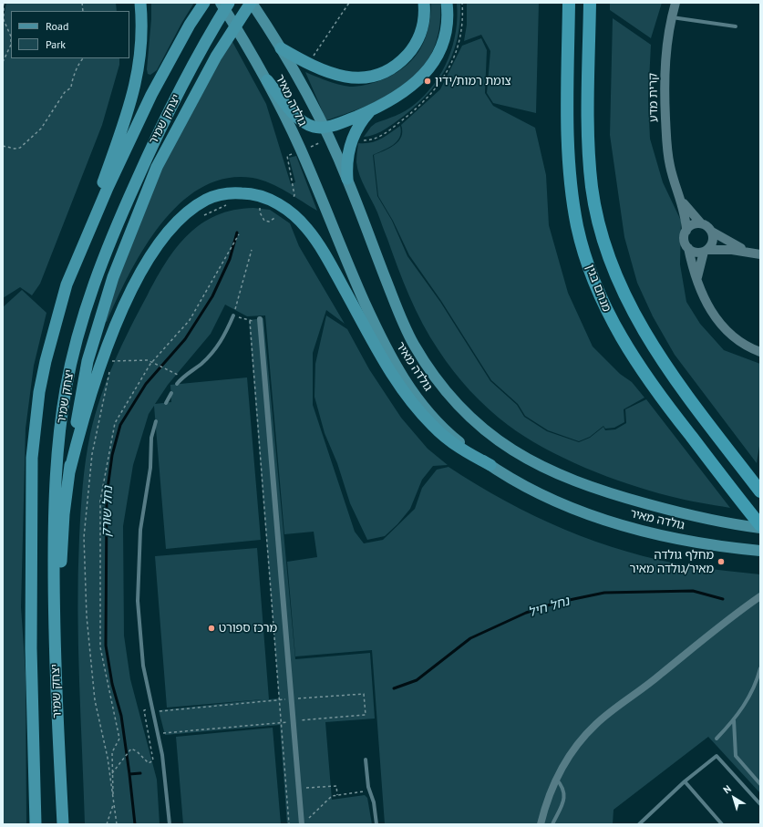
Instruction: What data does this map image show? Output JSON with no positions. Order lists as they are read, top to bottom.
{
  "streets": {
    "highway": ["יצחק שמיר", "מנחם בגין"],
    "main road": ["גולדה מאיר"],
    "street": ["קרית מדע"]
  },
  "crossings": [
    ["גולדה מאיר", "מנחם בגין"]
  ],
  "water": ["נחל שורק", "נחל חיל"],
  "places": ["צומת רמות/ידין", "מחלף גולדה מאיר/גולדה מאיר", "מרכז ספורט"],
  "legend": ["Road", "Park"],
  "north": "top left"
}
